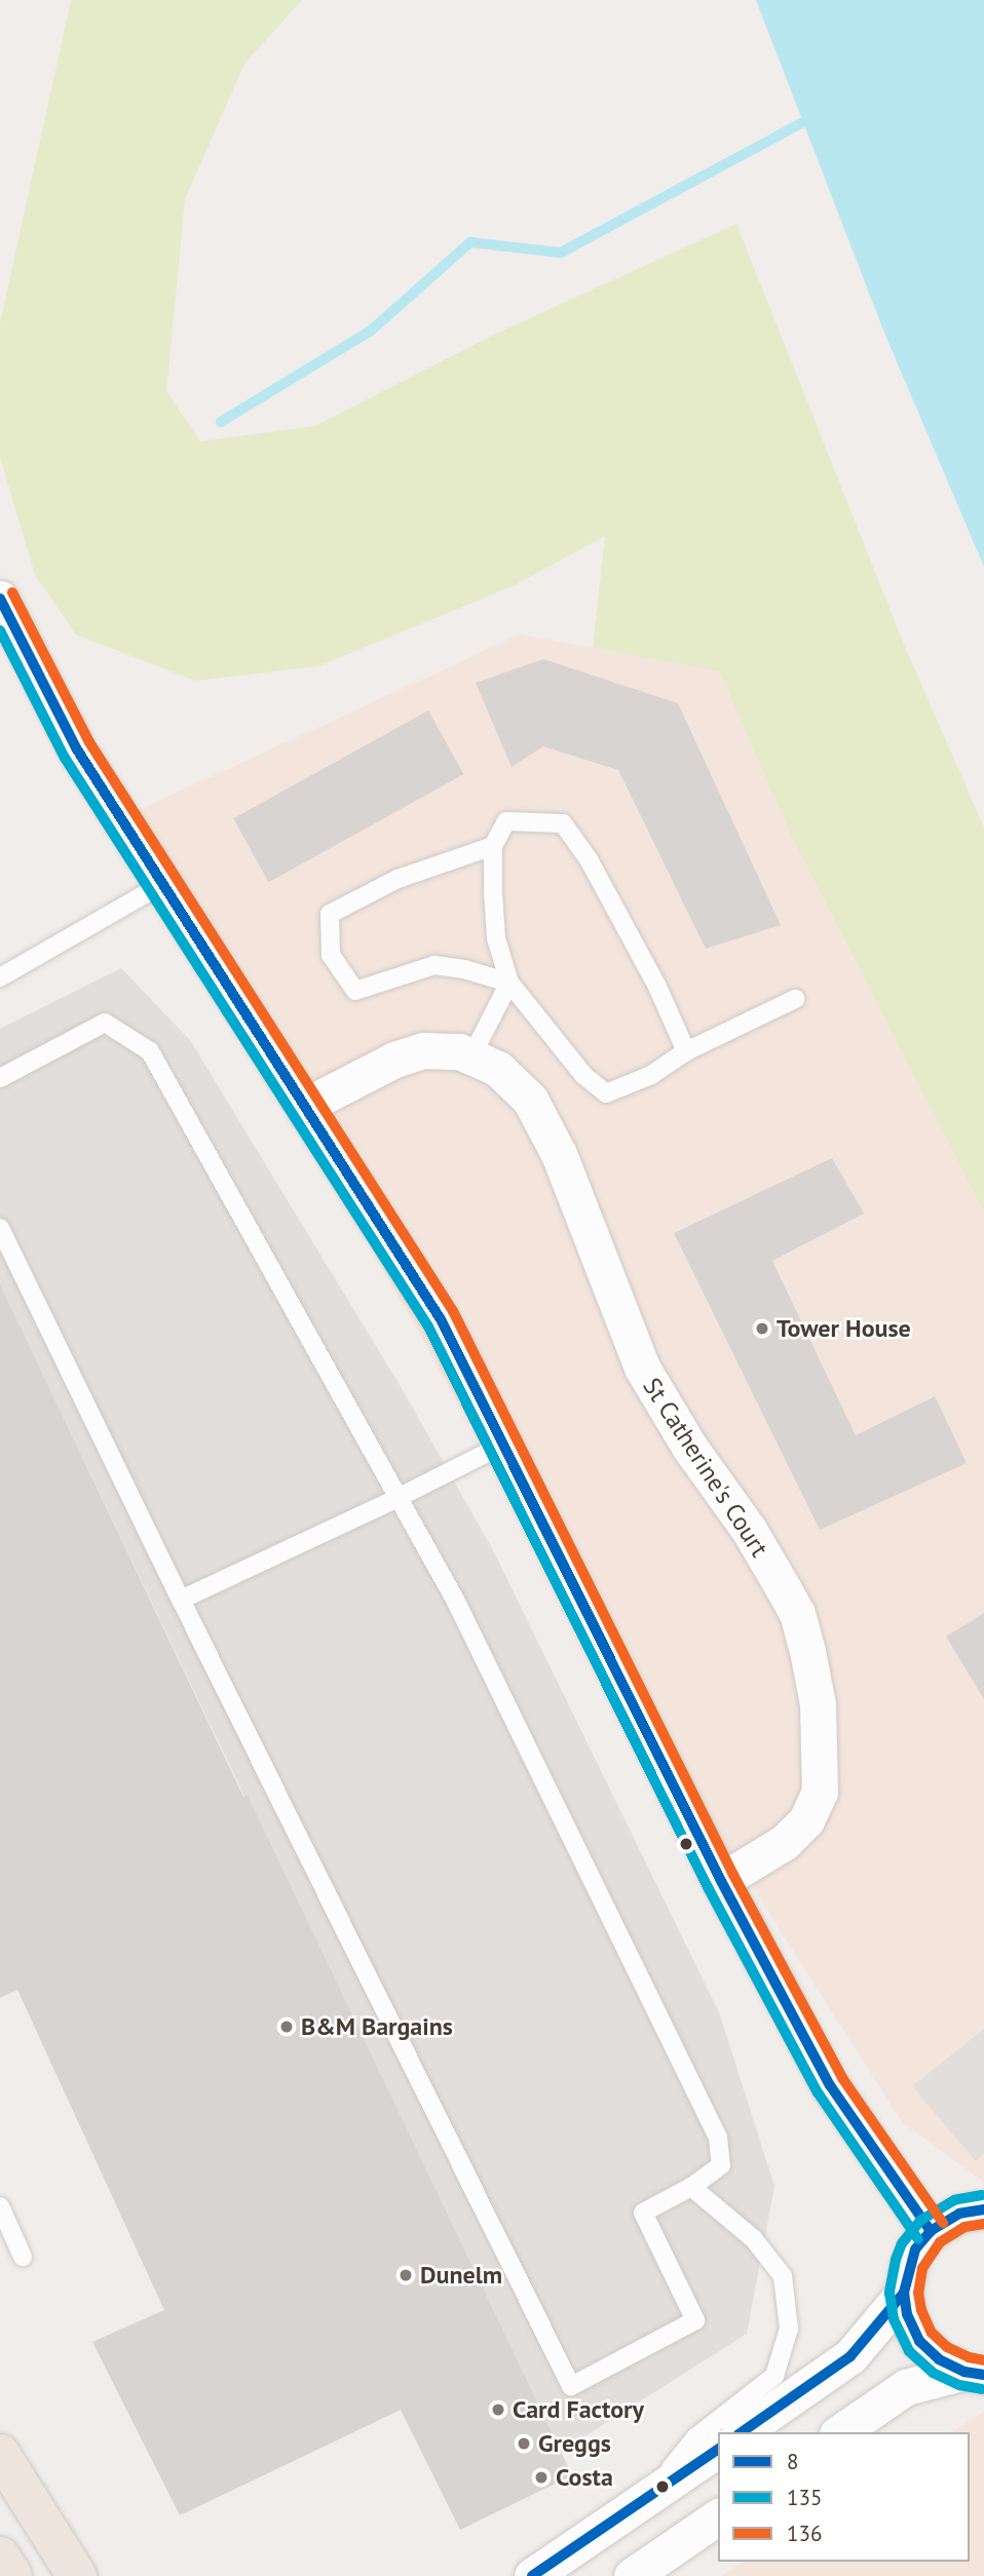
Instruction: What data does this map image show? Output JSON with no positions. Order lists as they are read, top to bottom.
{
  "streets": {
    "street": ["St Catherine's Court"]
  },
  "places": [
    "Tower House",
    "B&M Bargains",
    "Dunelm",
    "Card Factory",
    "Greggs",
    "Costa"
  ],
  "lines": ["transit line 136", "transit line 8", "transit line 135"],
  "legend": ["8", "135", "136"]
}
